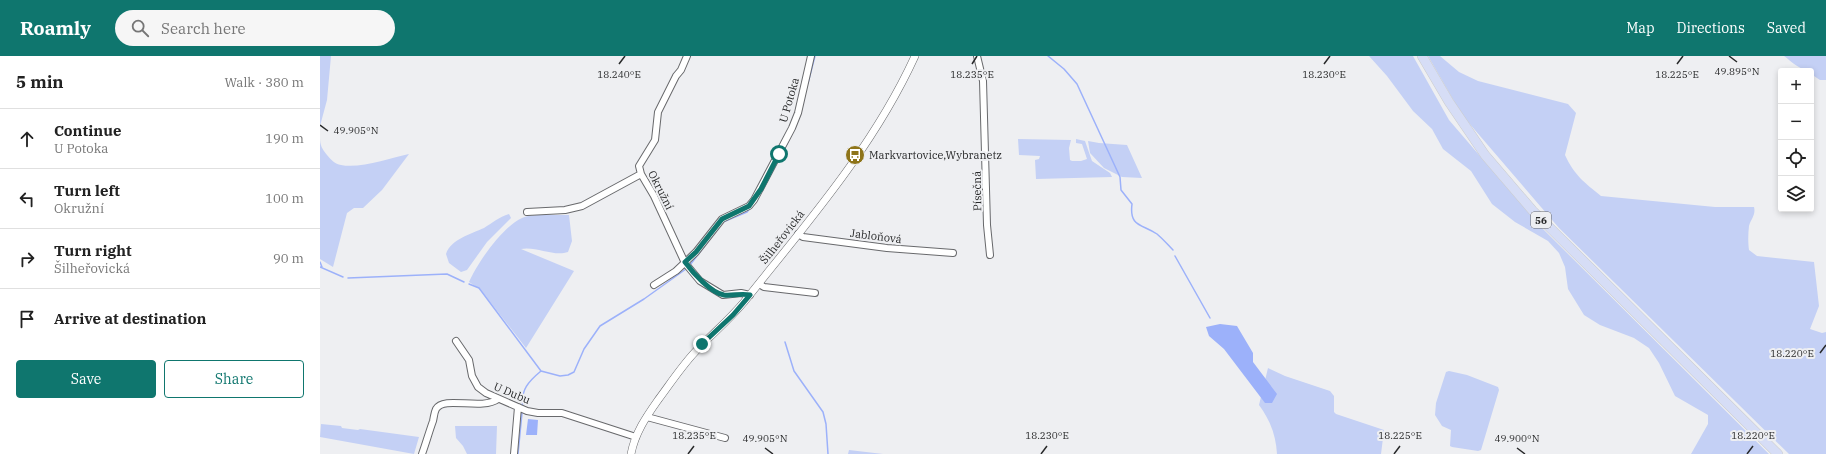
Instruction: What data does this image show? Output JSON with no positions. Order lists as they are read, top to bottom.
{
  "streets": {
    "main road": ["56"],
    "street": [
      "U Potoka",
      "Okružní",
      "Písečná",
      "Jabloňová",
      "Šilheřovická",
      "U Dubu"
    ]
  },
  "crossings": [
    ["U Potoka", "Okružní"],
    ["Okružní", "Šilheřovická"],
    ["Jabloňová", "Šilheřovická"],
    ["Šilheřovická", "U Dubu"]
  ],
  "places": {
    "bus stop": ["Markvartovice,Wybranetz"]
  },
  "page": {
    "header": "Roamly",
    "search": "Search here",
    "nav": ["Map", "Directions", "Saved"],
    "heading": ["5 min", "Walk · 380 m"],
    "map_buttons": ["+", "−"],
    "list": [
      ["Continue", "U Potoka", "190 m"],
      ["Turn left", "Okružní", "100 m"],
      ["Turn right", "Šilheřovická", "90 m"],
      "Arrive at destination"
    ],
    "buttons": ["Save", "Share"]
  },
  "coordinates": [
    "49.895°N",
    "18.240°E",
    "18.235°E",
    "18.230°E",
    "18.225°E",
    "49.905°N",
    "18.220°E",
    "49.900°N"
  ]
}
